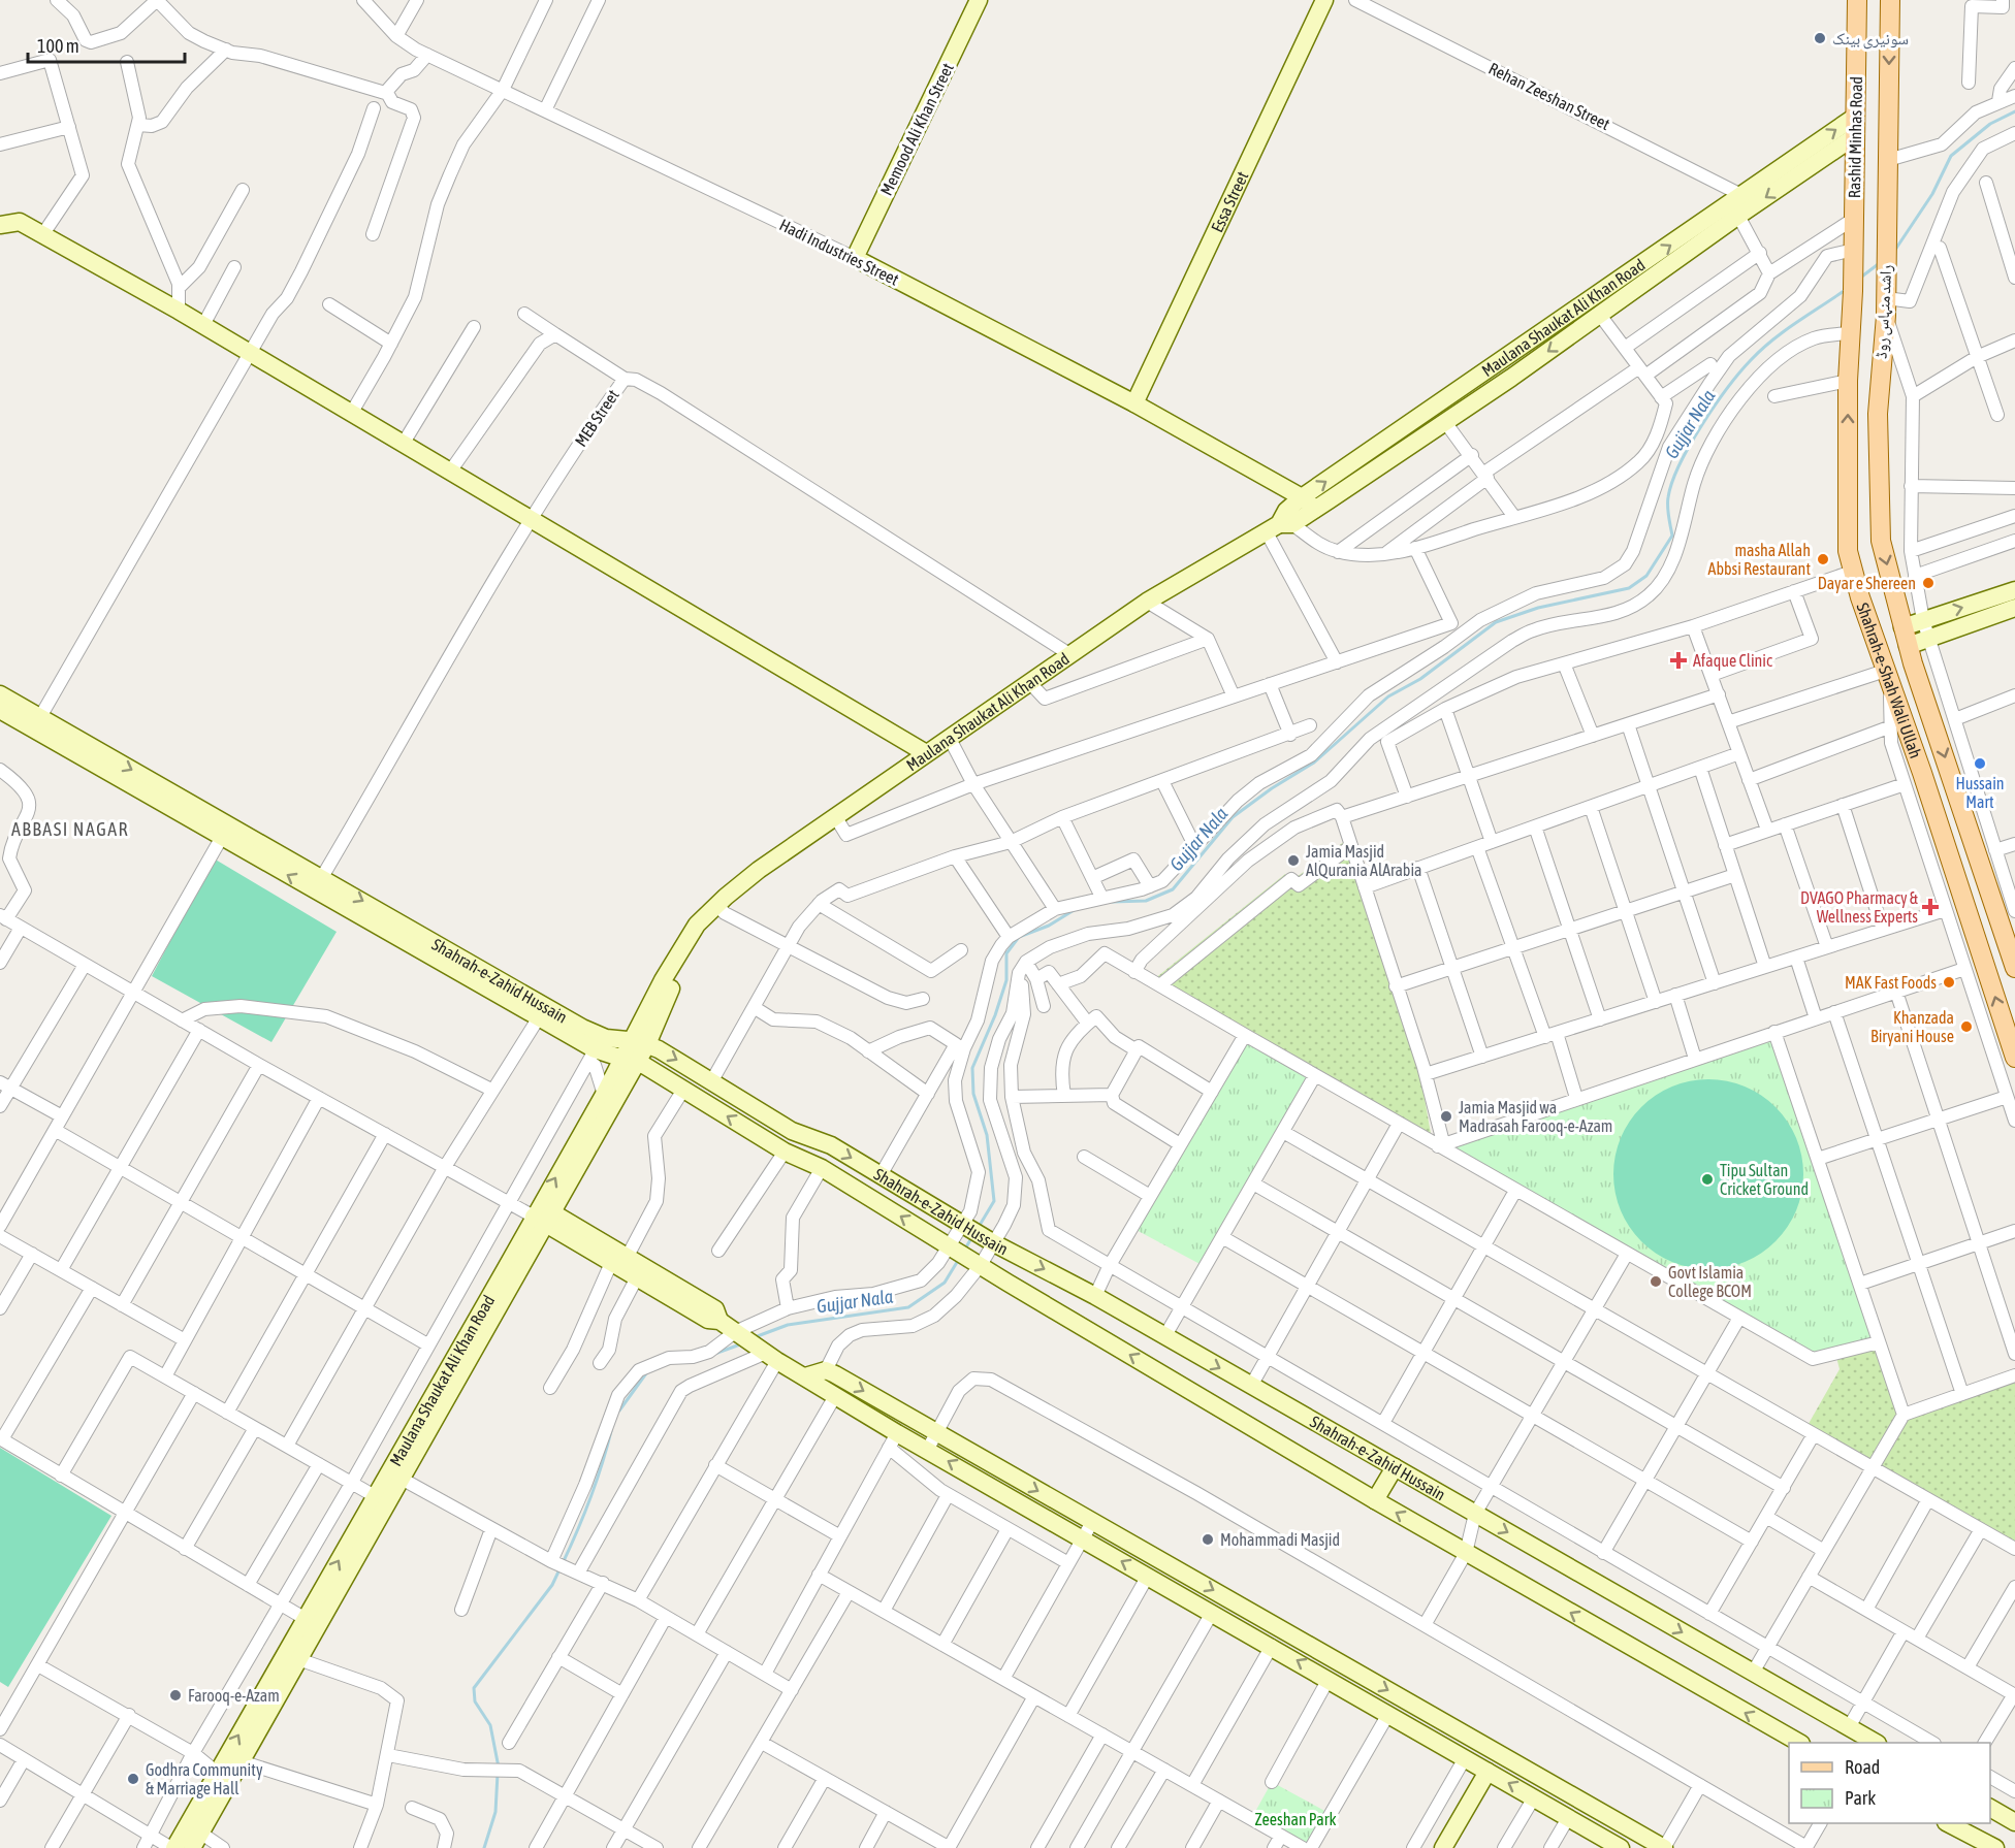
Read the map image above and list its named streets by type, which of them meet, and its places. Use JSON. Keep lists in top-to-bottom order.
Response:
{
  "streets": {
    "main road": [
      "Memood Ali Khan Street",
      "Rashid Minhas Road",
      "Essa Street",
      "Hadi Industries Street",
      "راشد منہاس روڈ",
      "Maulana Shaukat Ali Khan Road",
      "Shahrah-e-Shah Wali Ullah",
      "Shahrah-e-Zahid Hussain"
    ],
    "street": ["Rehan Zeeshan Street", "MEB Street"]
  },
  "crossings": [
    ["Rehan Zeeshan Street", "Maulana Shaukat Ali Khan Road"],
    ["Memood Ali Khan Street", "Hadi Industries Street"],
    ["Rashid Minhas Road", "راشد منہاس روڈ"],
    ["Rashid Minhas Road", "Maulana Shaukat Ali Khan Road"],
    ["Rashid Minhas Road", "Shahrah-e-Shah Wali Ullah"],
    ["Essa Street", "Hadi Industries Street"],
    ["Hadi Industries Street", "Maulana Shaukat Ali Khan Road"],
    ["راشد منہاس روڈ", "Shahrah-e-Shah Wali Ullah"],
    ["Maulana Shaukat Ali Khan Road", "MEB Street"],
    ["Maulana Shaukat Ali Khan Road", "Shahrah-e-Zahid Hussain"],
    ["MEB Street", "Shahrah-e-Zahid Hussain"]
  ],
  "districts": ["ABBASI NAGAR"],
  "water": ["Gujjar Nala"],
  "parks": ["Zeeshan Park"],
  "places": {
    "other": [
      "سونیری بینک",
      "masha Allah Abbsi Restaurant",
      "Dayar e Shereen",
      "Hussain Mart",
      "Jamia Masjid AlQurania AlArabia",
      "MAK Fast Foods",
      "Khanzada Biryani House",
      "Jamia Masjid wa Madrasah Farooq-e-Azam",
      "Tipu Sultan Cricket Ground",
      "Govt Islamia College BCOM",
      "Mohammadi Masjid",
      "Farooq-e-Azam",
      "Godhra Community & Marriage Hall"
    ],
    "health": ["Afaque Clinic", "DVAGO Pharmacy & Wellness Experts"]
  },
  "legend": ["Road", "Park"],
  "scale_bar": "100 m"
}
